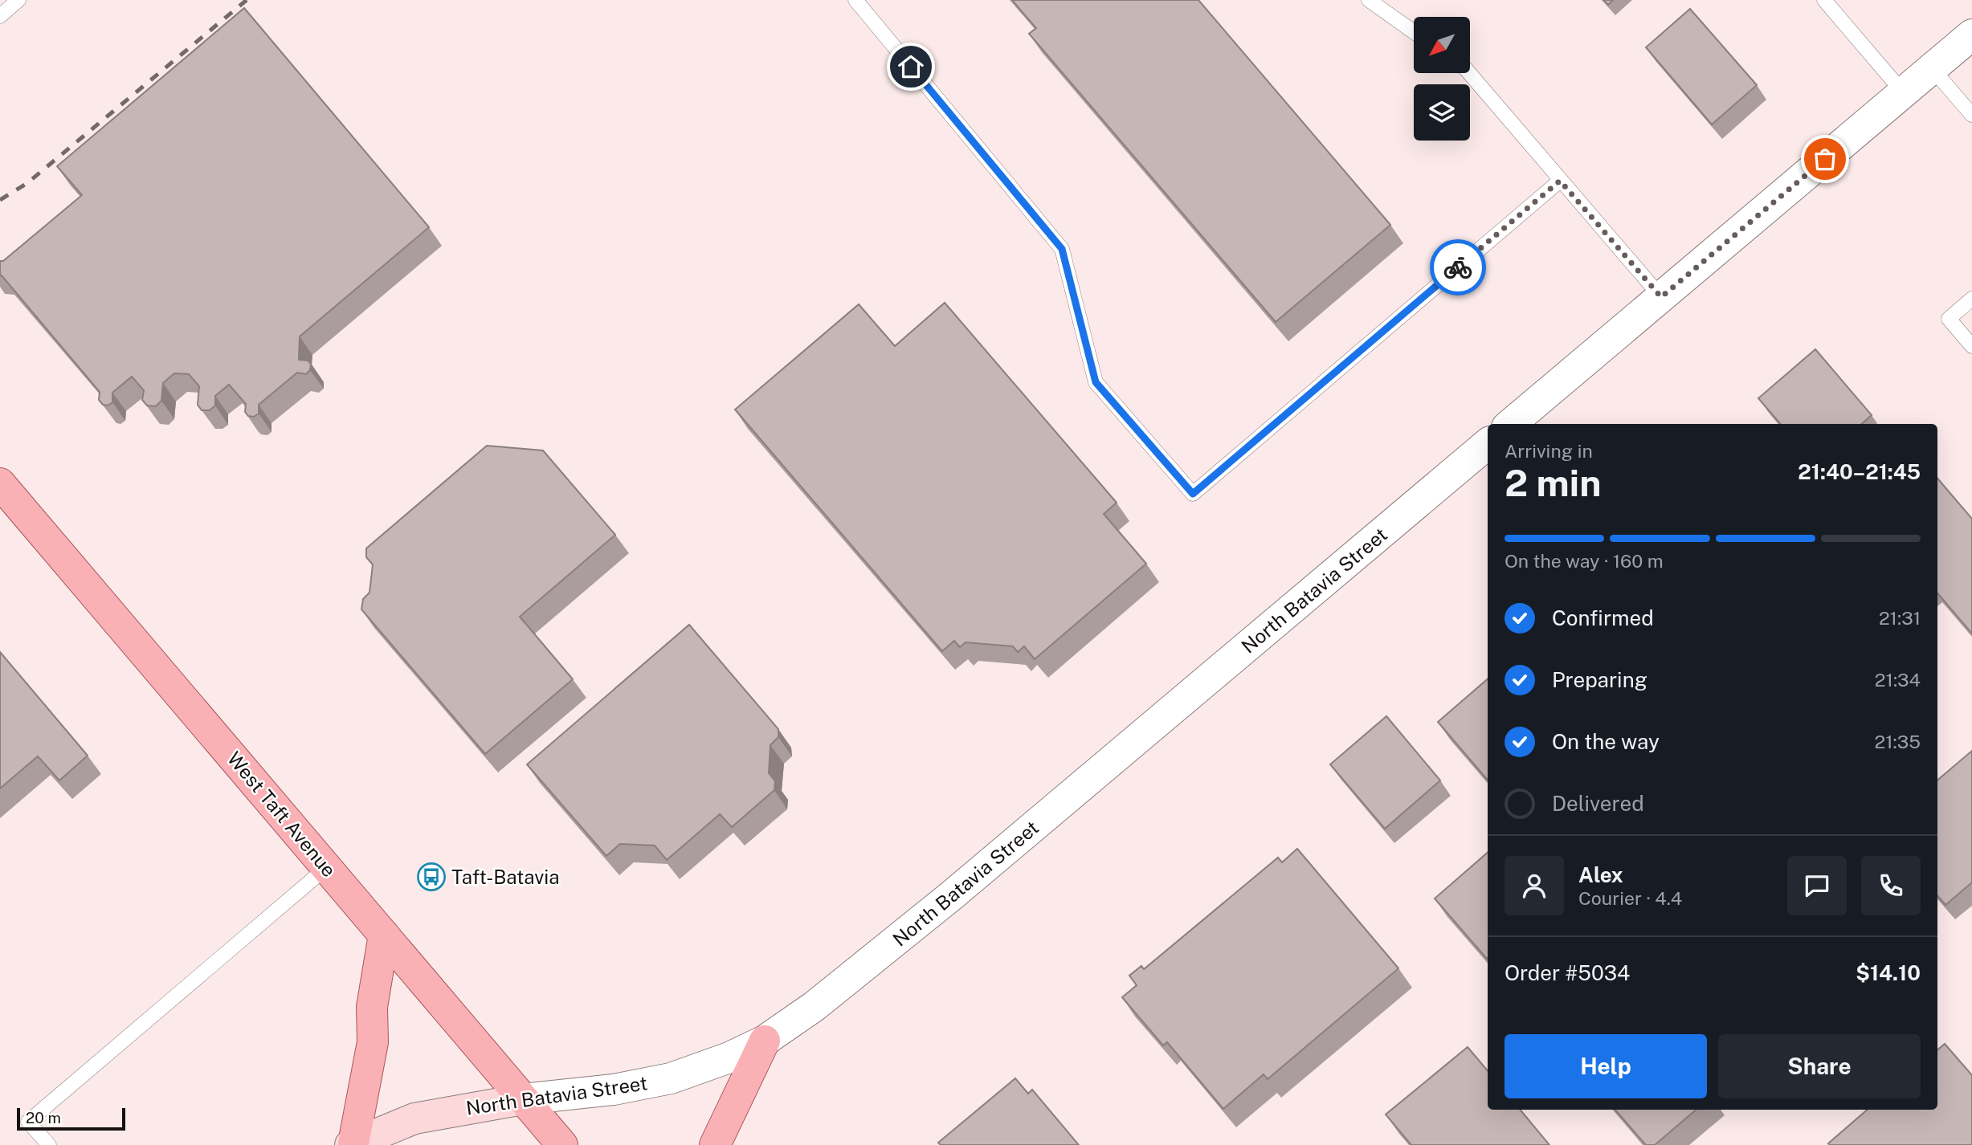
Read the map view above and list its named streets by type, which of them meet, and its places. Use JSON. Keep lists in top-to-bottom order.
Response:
{
  "streets": {
    "main road": ["North Batavia Street", "West Taft Avenue"]
  },
  "crossings": [
    ["North Batavia Street", "West Taft Avenue"]
  ],
  "places": {
    "bus stop": ["Taft-Batavia"]
  },
  "scale_bar": "20 m",
  "north": "bottom left",
  "page": {
    "heading": ["2 min", "Arriving in", "21:40–21:45"],
    "panel": [
      "Alex",
      "Courier · 4.4",
      "Order #5034",
      "$14.10"
    ],
    "bar": "On the way · 160 m",
    "list": [
      ["Confirmed", "21:31"],
      ["Preparing", "21:34"],
      ["On the way", "21:35"],
      "Delivered"
    ],
    "buttons": ["Help", "Share"],
    "scale": "20 m"
  }
}
